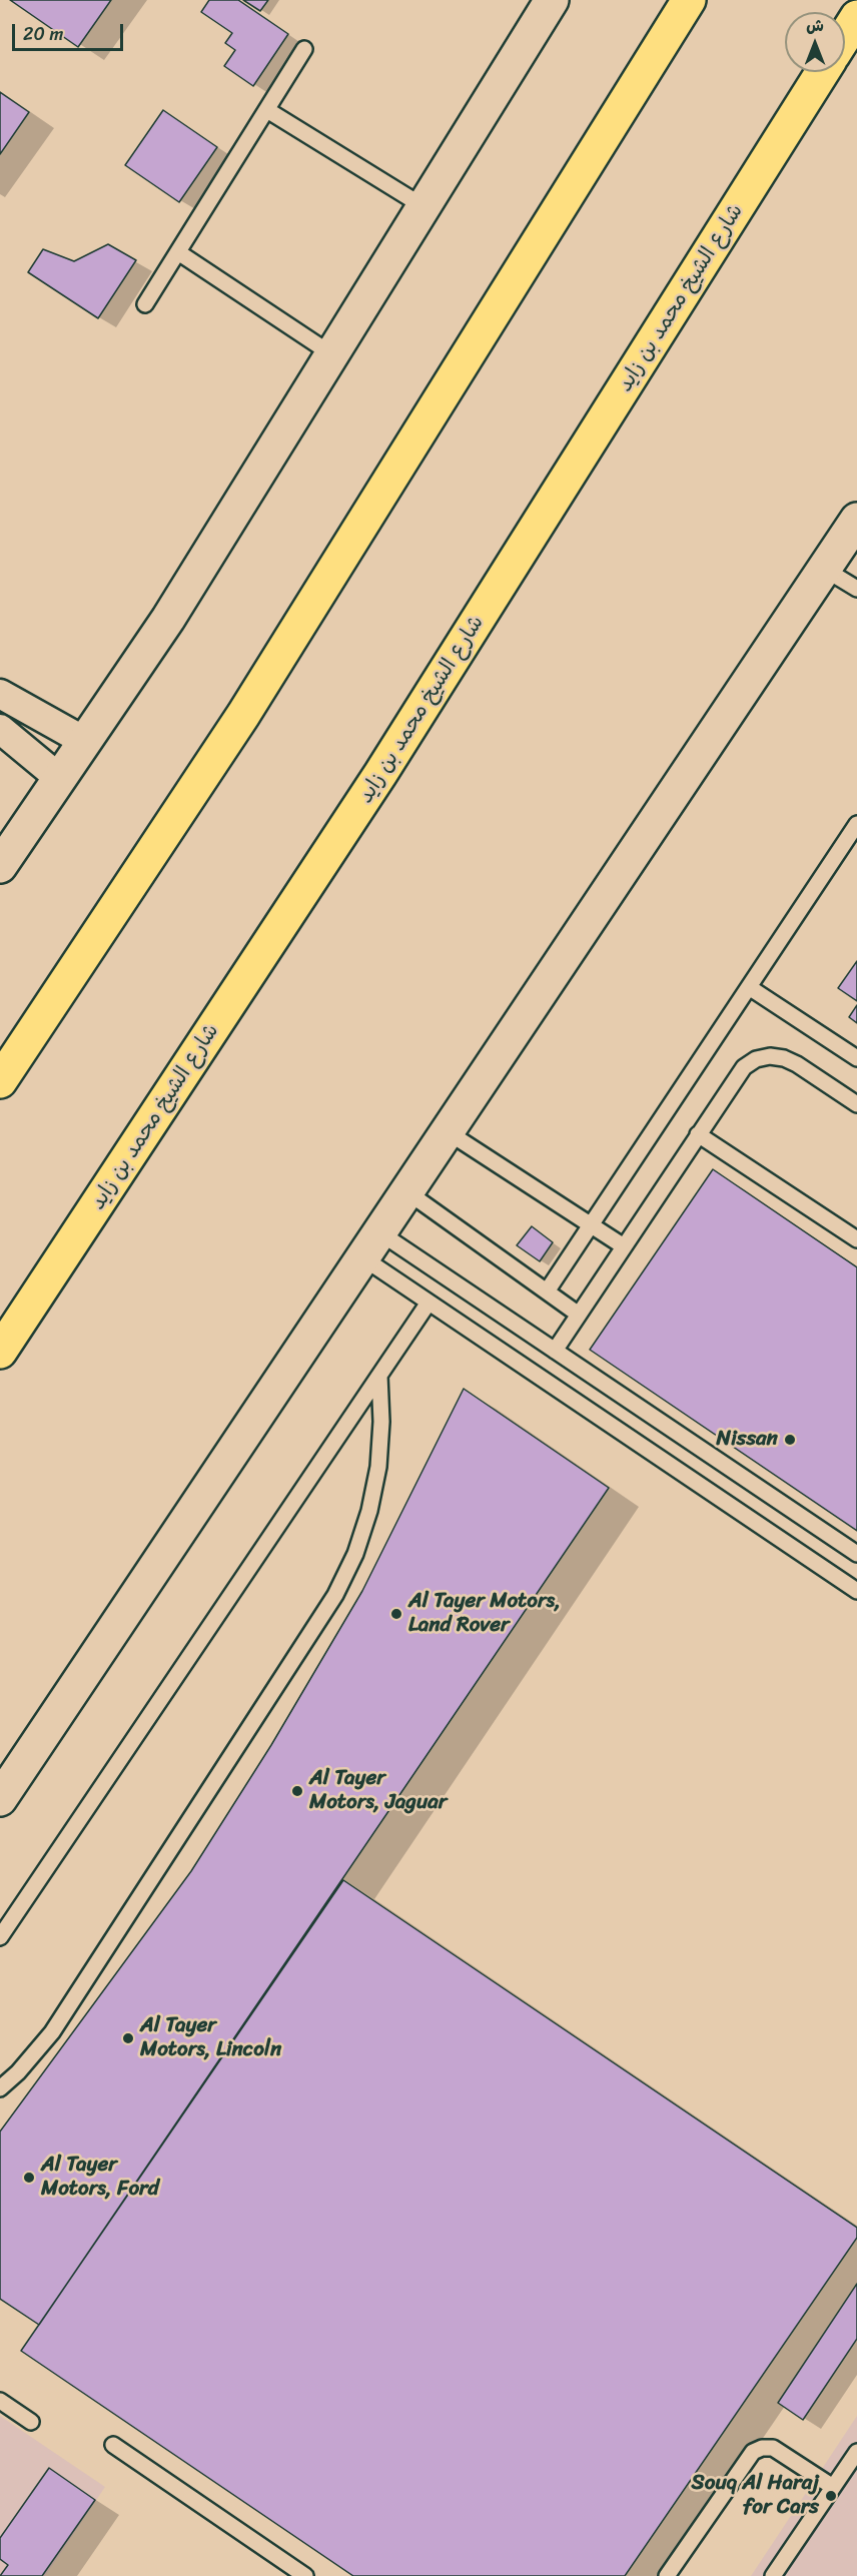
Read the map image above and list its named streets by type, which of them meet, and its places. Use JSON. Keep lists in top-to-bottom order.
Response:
{
  "streets": {
    "highway": ["شارع الشيخ محمد بن زايد"]
  },
  "places": [
    "Nissan",
    "Al Tayer Motors, Land Rover",
    "Al Tayer Motors, Jaguar",
    "Al Tayer Motors, Lincoln",
    "Al Tayer Motors, Ford",
    "Souq Al Haraj for Cars"
  ],
  "scale_bar": "20 m",
  "north": "top"
}
